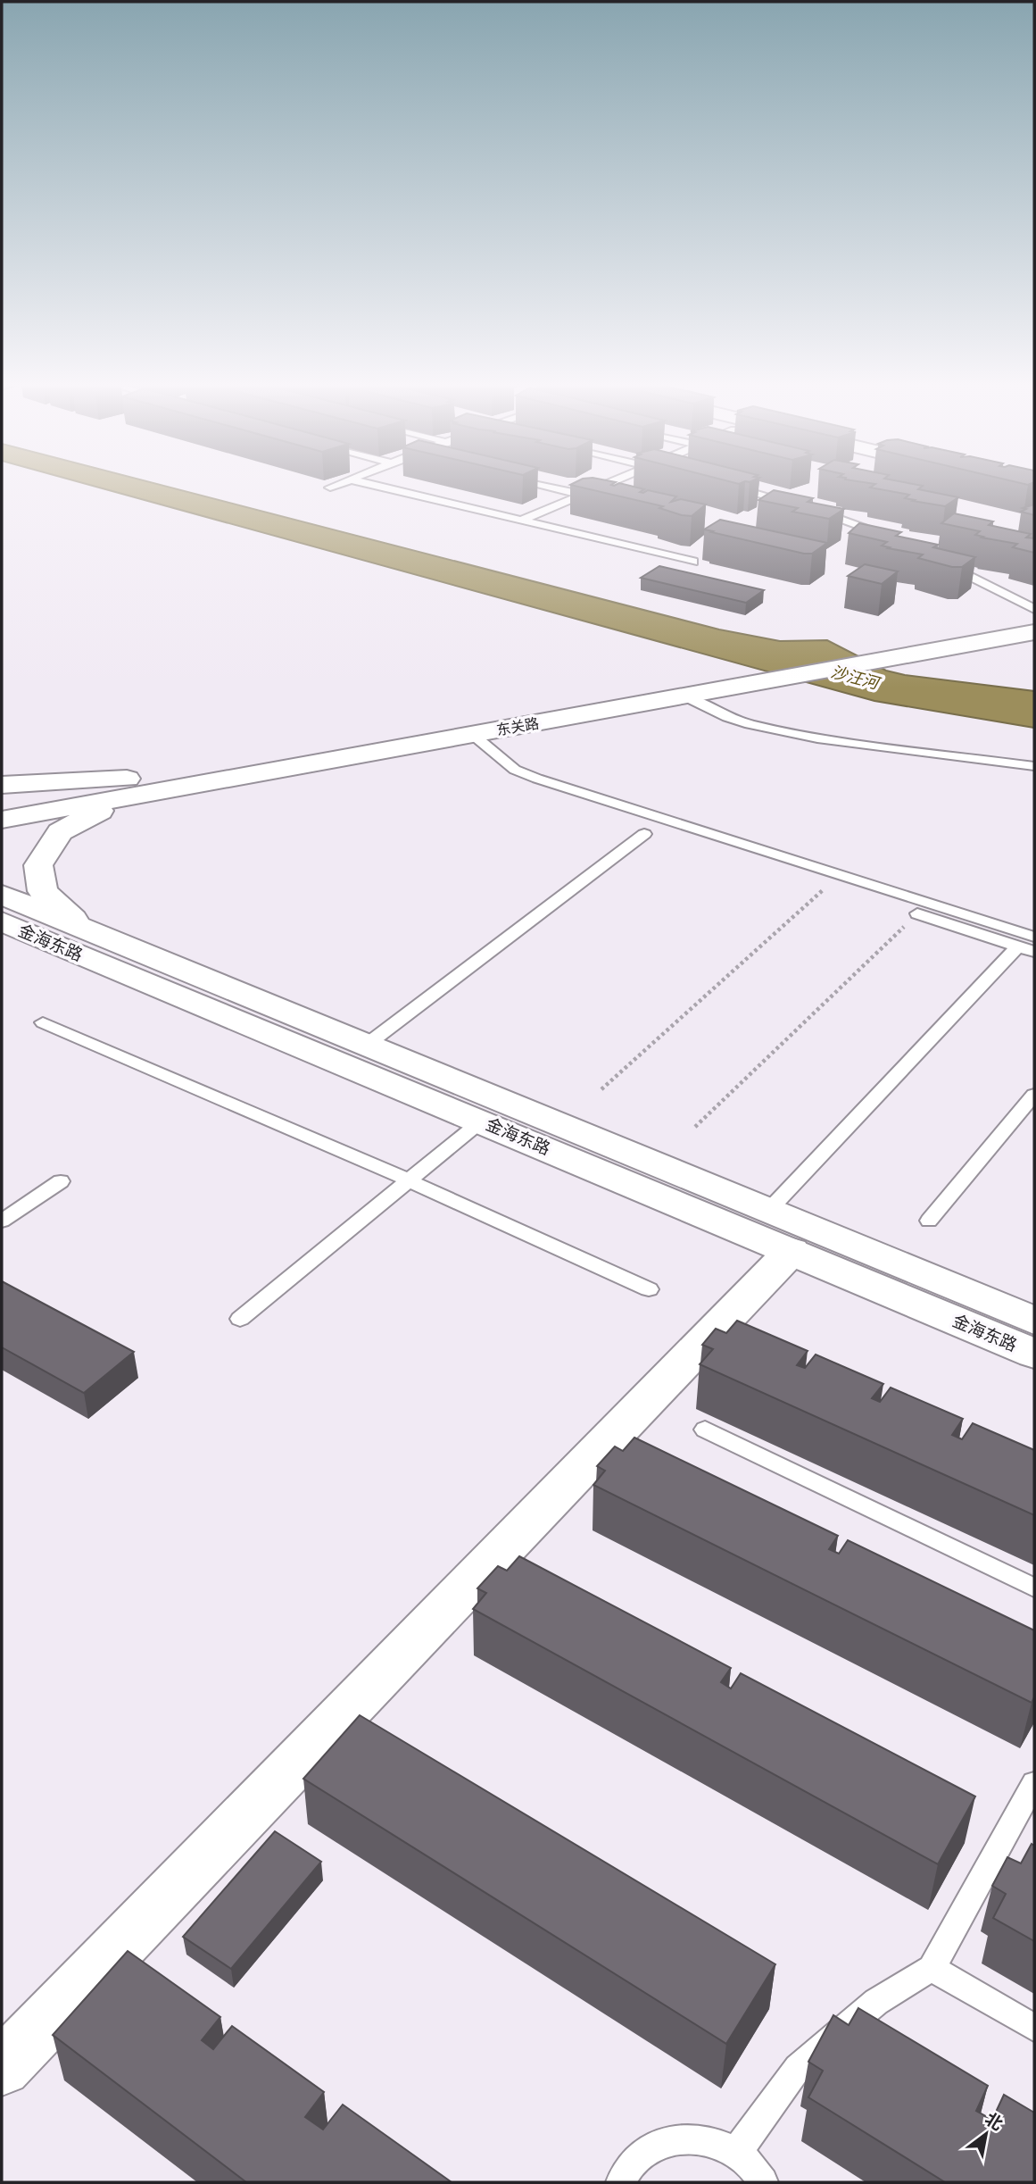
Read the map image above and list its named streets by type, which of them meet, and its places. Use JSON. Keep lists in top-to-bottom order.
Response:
{
  "streets": {
    "main road": ["东关路", "金海东路"]
  },
  "water": ["沙汪河"],
  "north": "top right"
}
